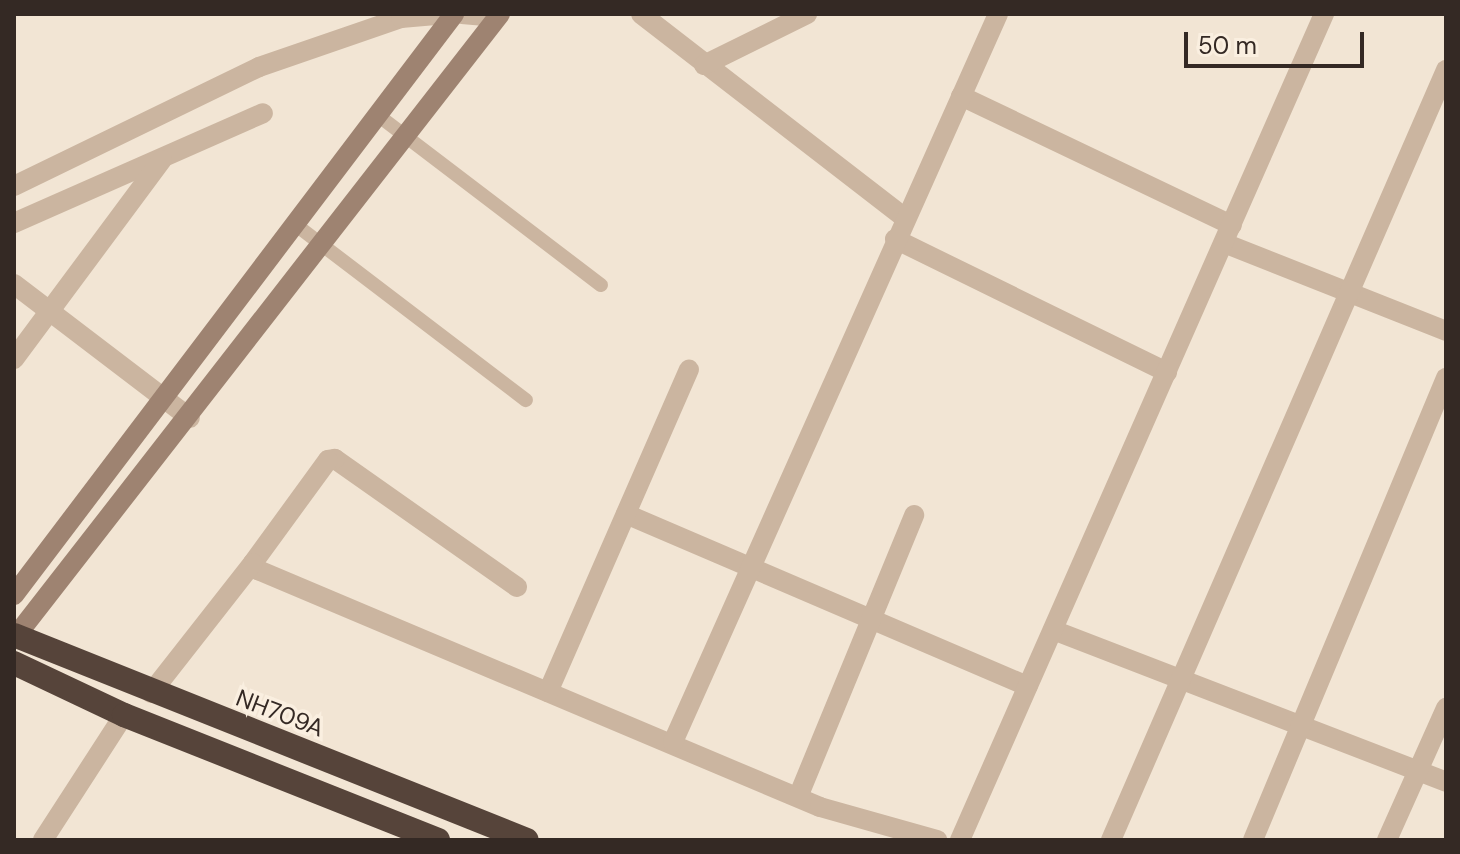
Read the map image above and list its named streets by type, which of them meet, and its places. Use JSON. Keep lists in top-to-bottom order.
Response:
{
  "streets": {
    "highway": ["NH709A"]
  },
  "scale_bar": "50 m"
}
